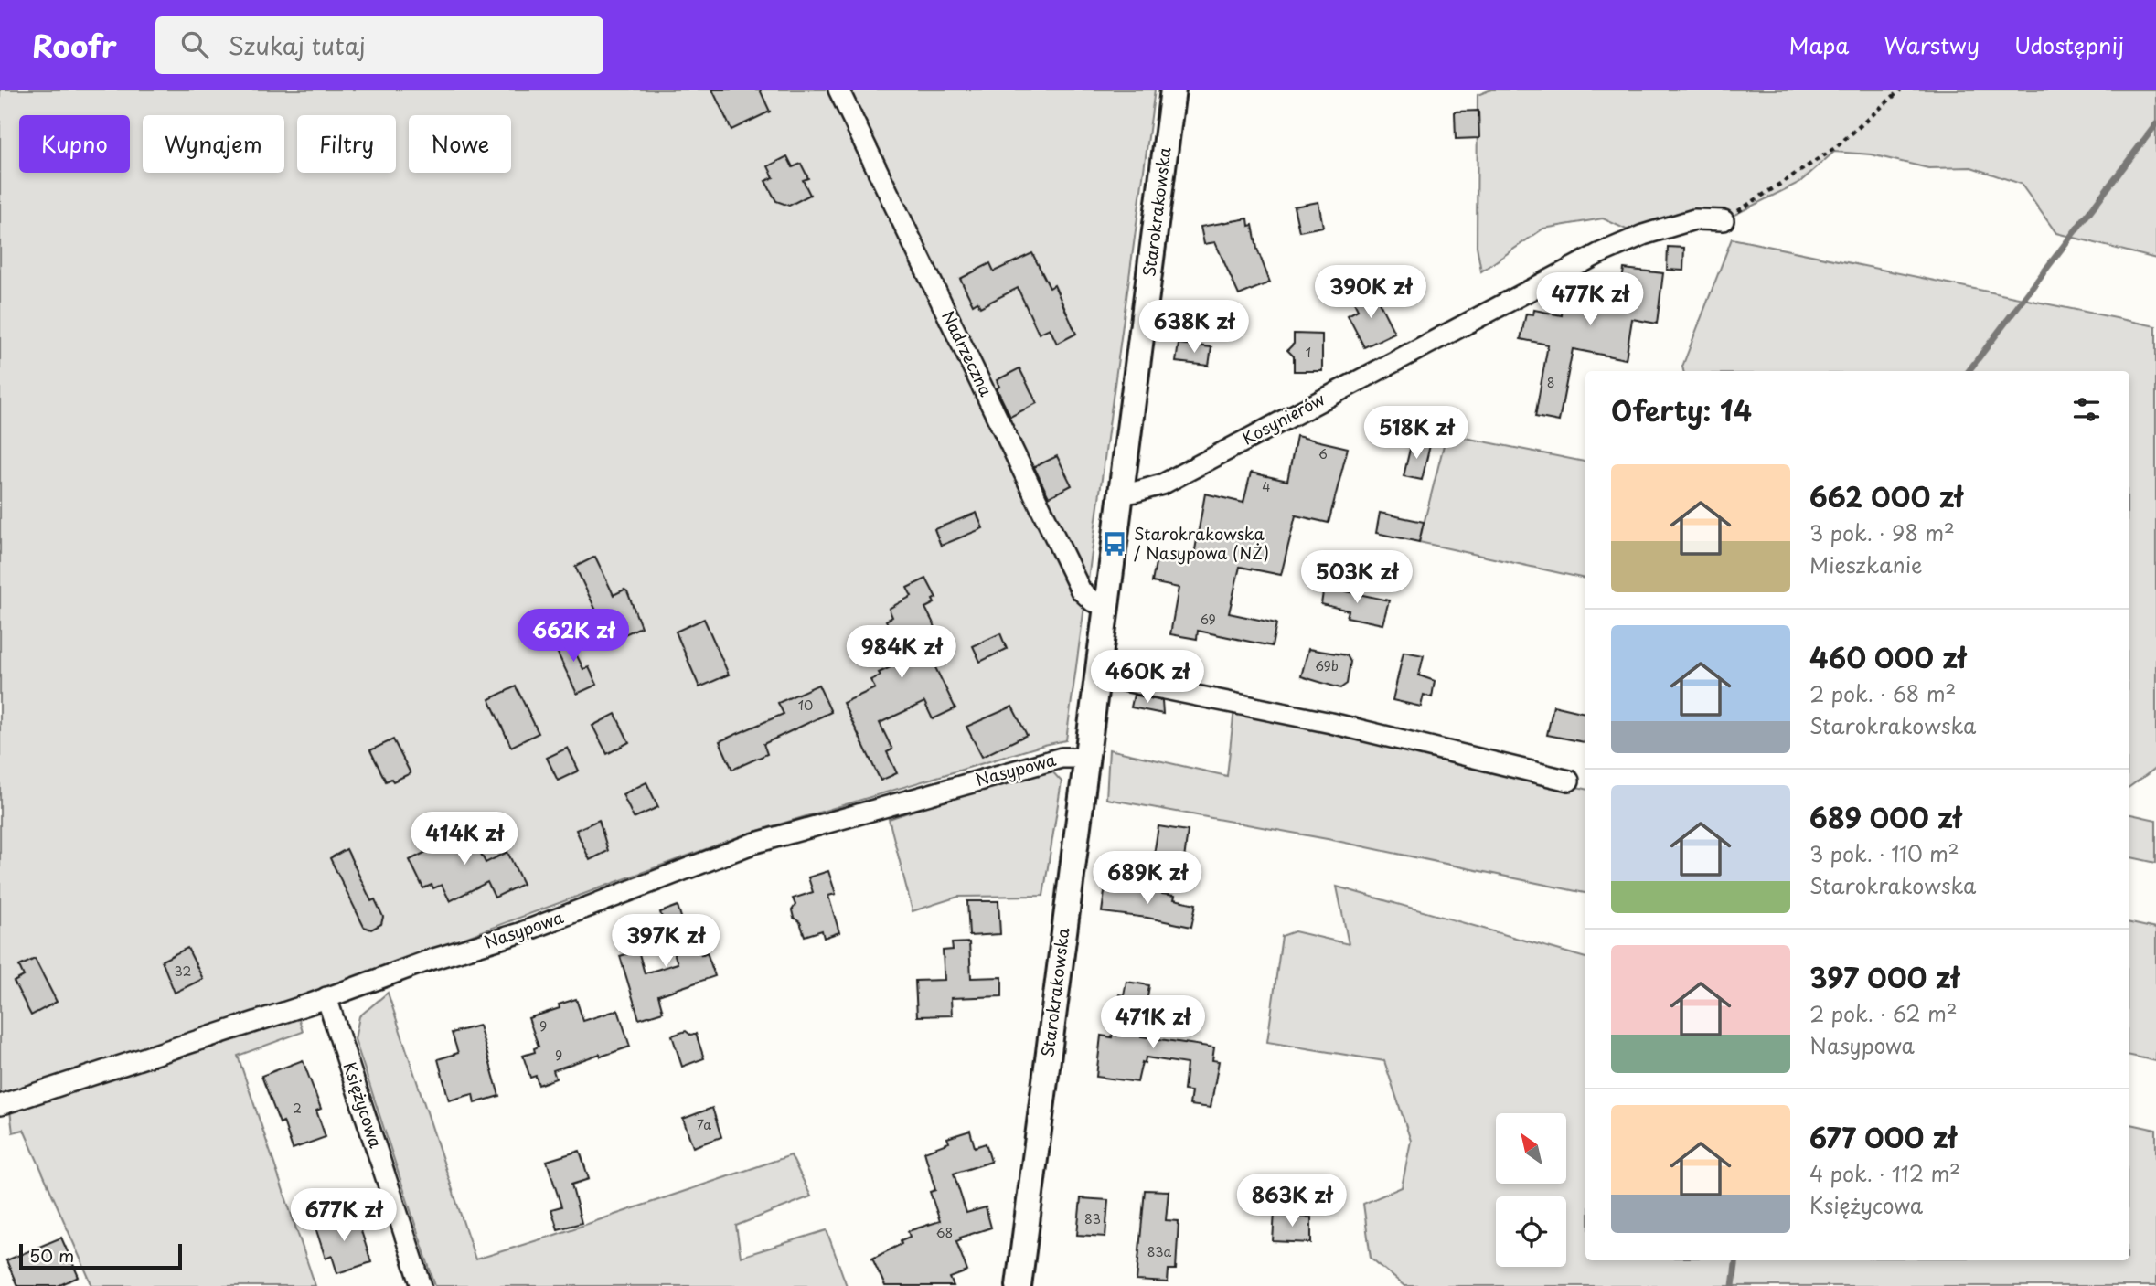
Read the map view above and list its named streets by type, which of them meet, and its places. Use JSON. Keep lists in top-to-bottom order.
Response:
{
  "streets": {
    "street": [
      "Starokrakowska",
      "Nadrzeczna",
      "Kosynierów",
      "Nasypowa",
      "Księżycowa"
    ]
  },
  "crossings": [
    ["Starokrakowska", "Nadrzeczna"],
    ["Starokrakowska", "Kosynierów"],
    ["Starokrakowska", "Nasypowa"],
    ["Nasypowa", "Księżycowa"]
  ],
  "places": {
    "bus stop": ["Starokrakowska / Nasypowa (NŻ)"]
  },
  "house_numbers": [
    "1",
    "8",
    "6",
    "4",
    "69",
    "69b",
    "10",
    "32",
    "9",
    "9",
    "2",
    "7a",
    "83",
    "68",
    "83a"
  ],
  "scale_bar": "50 m",
  "north": "top left",
  "page": {
    "header": "Roofr",
    "search": "Szukaj tutaj",
    "nav": ["Mapa", "Warstwy", "Udostępnij"],
    "chip": [
      "Kupno",
      "Wynajem",
      "Filtry",
      "Nowe"
    ],
    "price": [
      "390K zł",
      "477K zł",
      "638K zł",
      "518K zł",
      "503K zł",
      "662K zł",
      "984K zł",
      "460K zł",
      "414K zł",
      "689K zł",
      "397K zł",
      "471K zł",
      "863K zł",
      "677K zł"
    ],
    "heading": "Oferty: 14",
    "list": [
      {
        "name": "662 000 zł",
        "note": "3 pok. · 98 m² · Mieszkanie"
      },
      {
        "name": "460 000 zł",
        "note": "2 pok. · 68 m² · Starokrakowska"
      },
      {
        "name": "689 000 zł",
        "note": "3 pok. · 110 m² · Starokrakowska"
      },
      {
        "name": "397 000 zł",
        "note": "2 pok. · 62 m² · Nasypowa"
      },
      {
        "name": "677 000 zł",
        "note": "4 pok. · 112 m² · Księżycowa"
      }
    ],
    "scale": "50 m"
  }
}
